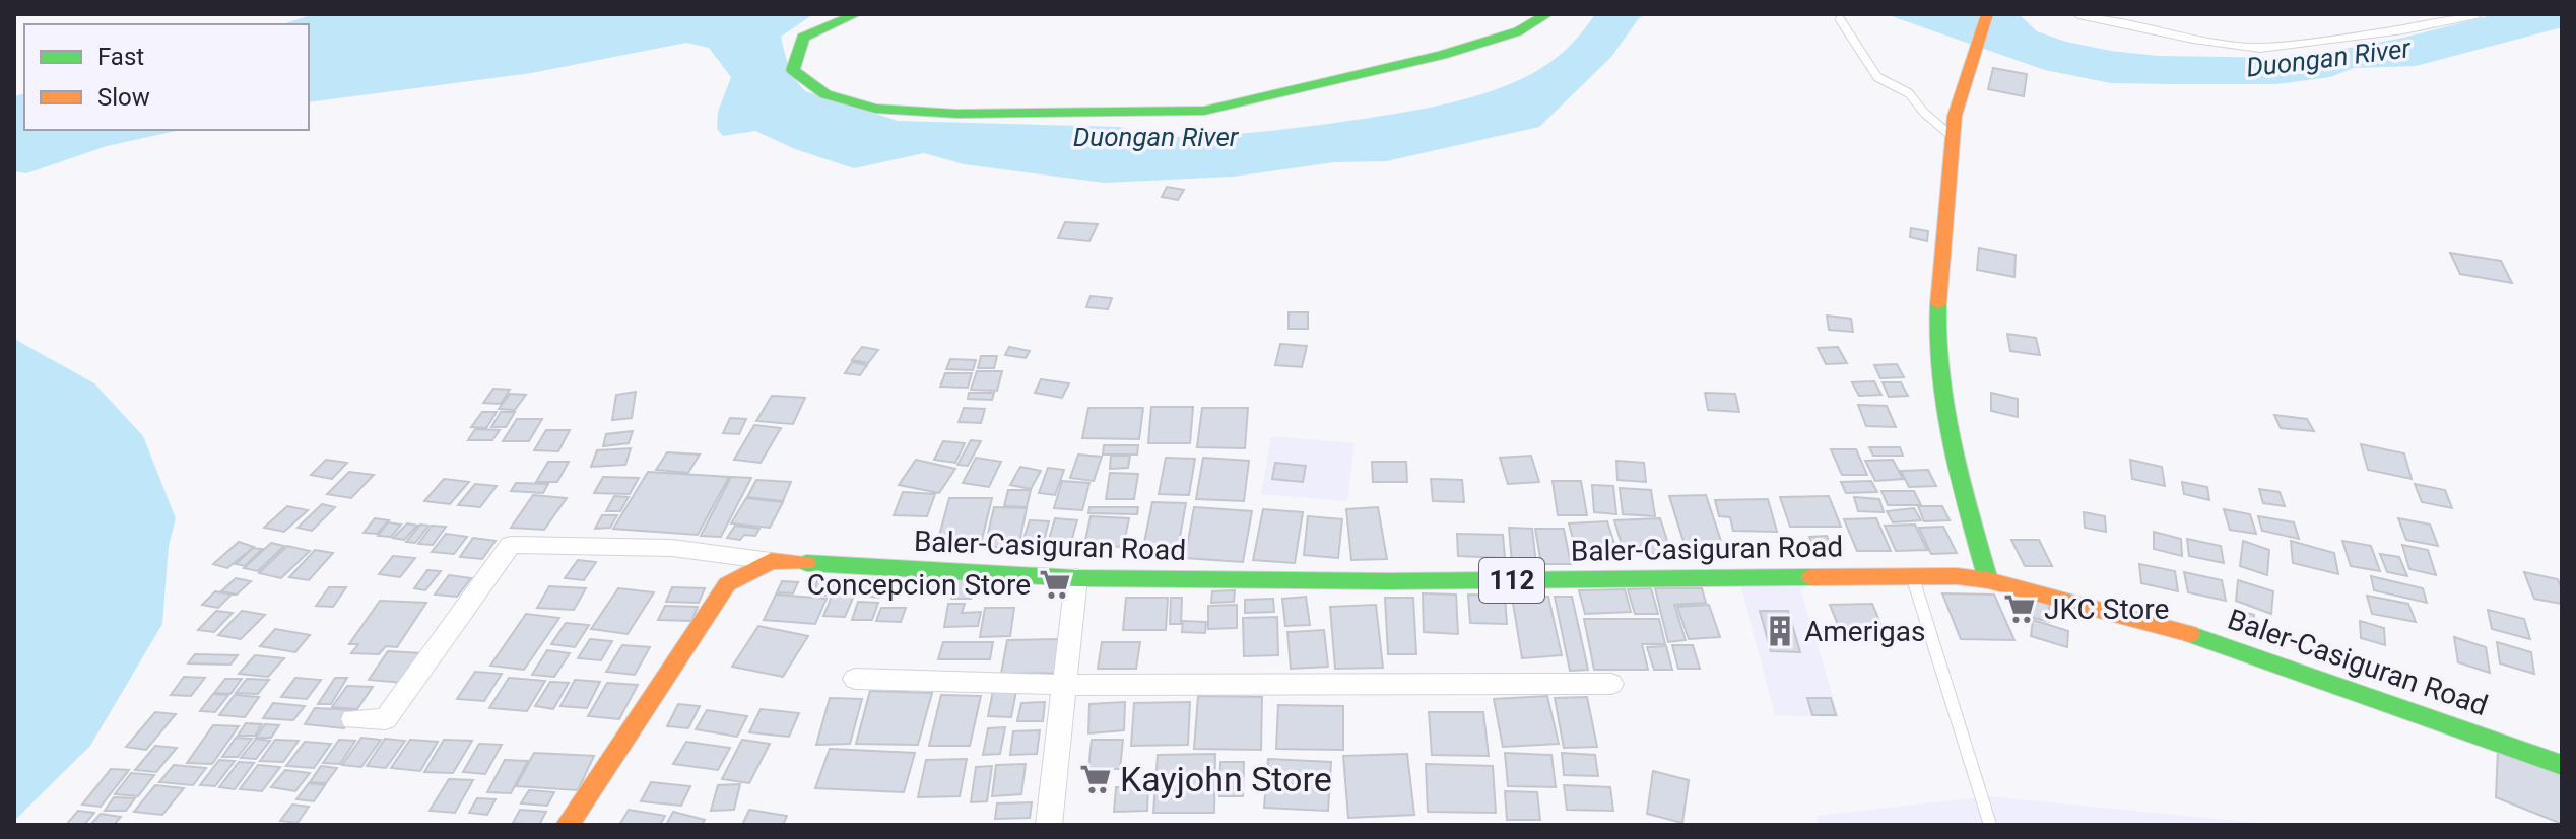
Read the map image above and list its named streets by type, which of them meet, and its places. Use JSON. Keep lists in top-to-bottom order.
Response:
{
  "streets": {
    "street": ["Baler-Casiguran Road", "112"]
  },
  "water": ["Duongan River"],
  "places": {
    "supermarket": ["Concepcion Store", "JKC Store", "Kayjohn Store"],
    "building": ["Amerigas"]
  },
  "legend": ["Fast", "Slow"]
}
